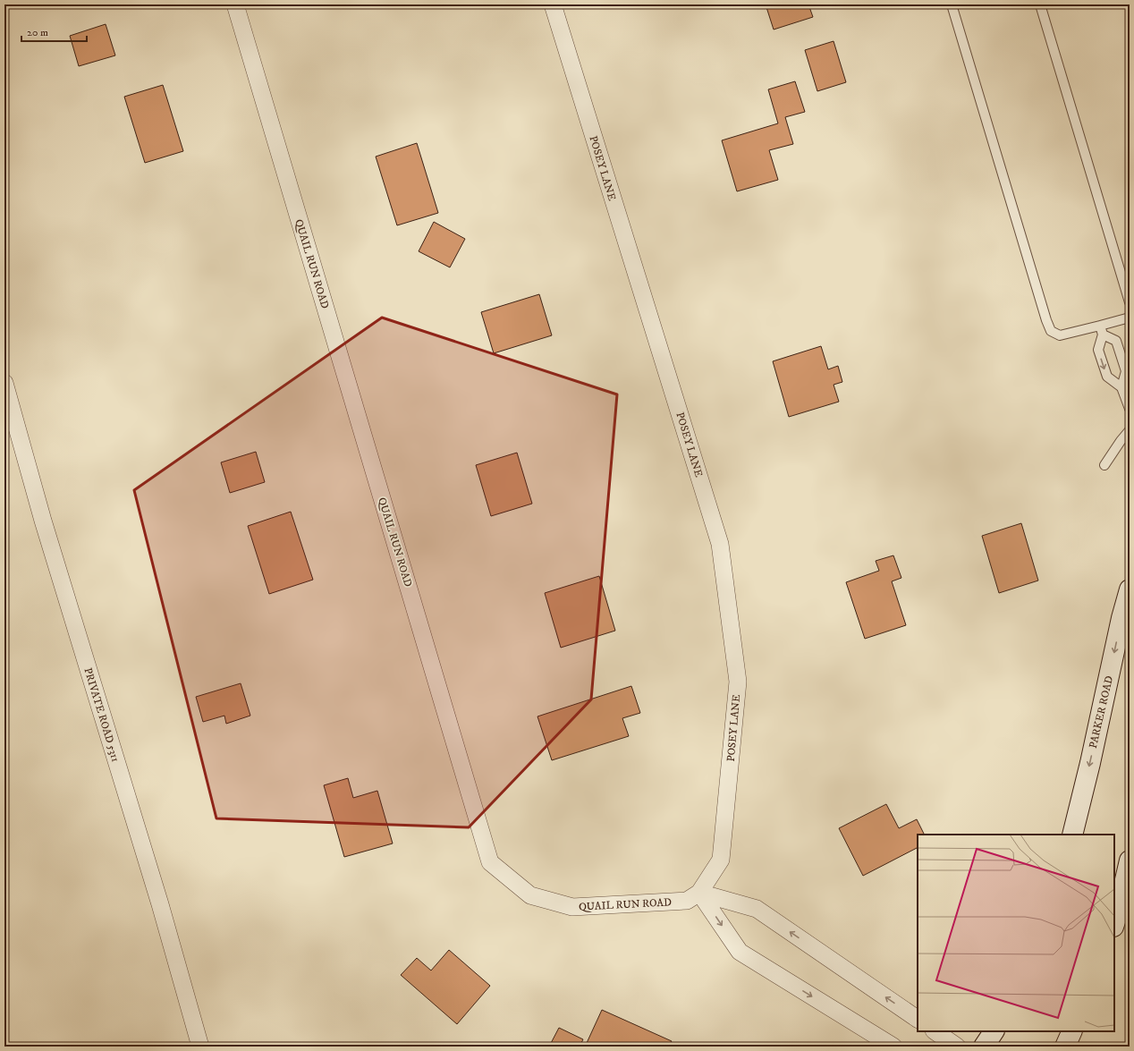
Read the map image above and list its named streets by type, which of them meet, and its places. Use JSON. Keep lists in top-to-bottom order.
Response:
{
  "streets": {
    "main road": ["PARKER ROAD"],
    "street": ["POSEY LANE", "QUAIL RUN ROAD", "PRIVATE ROAD 5311"]
  },
  "crossings": [
    ["POSEY LANE", "QUAIL RUN ROAD"]
  ],
  "one_way": ["PARKER ROAD"],
  "scale_bar": "20 m"
}
